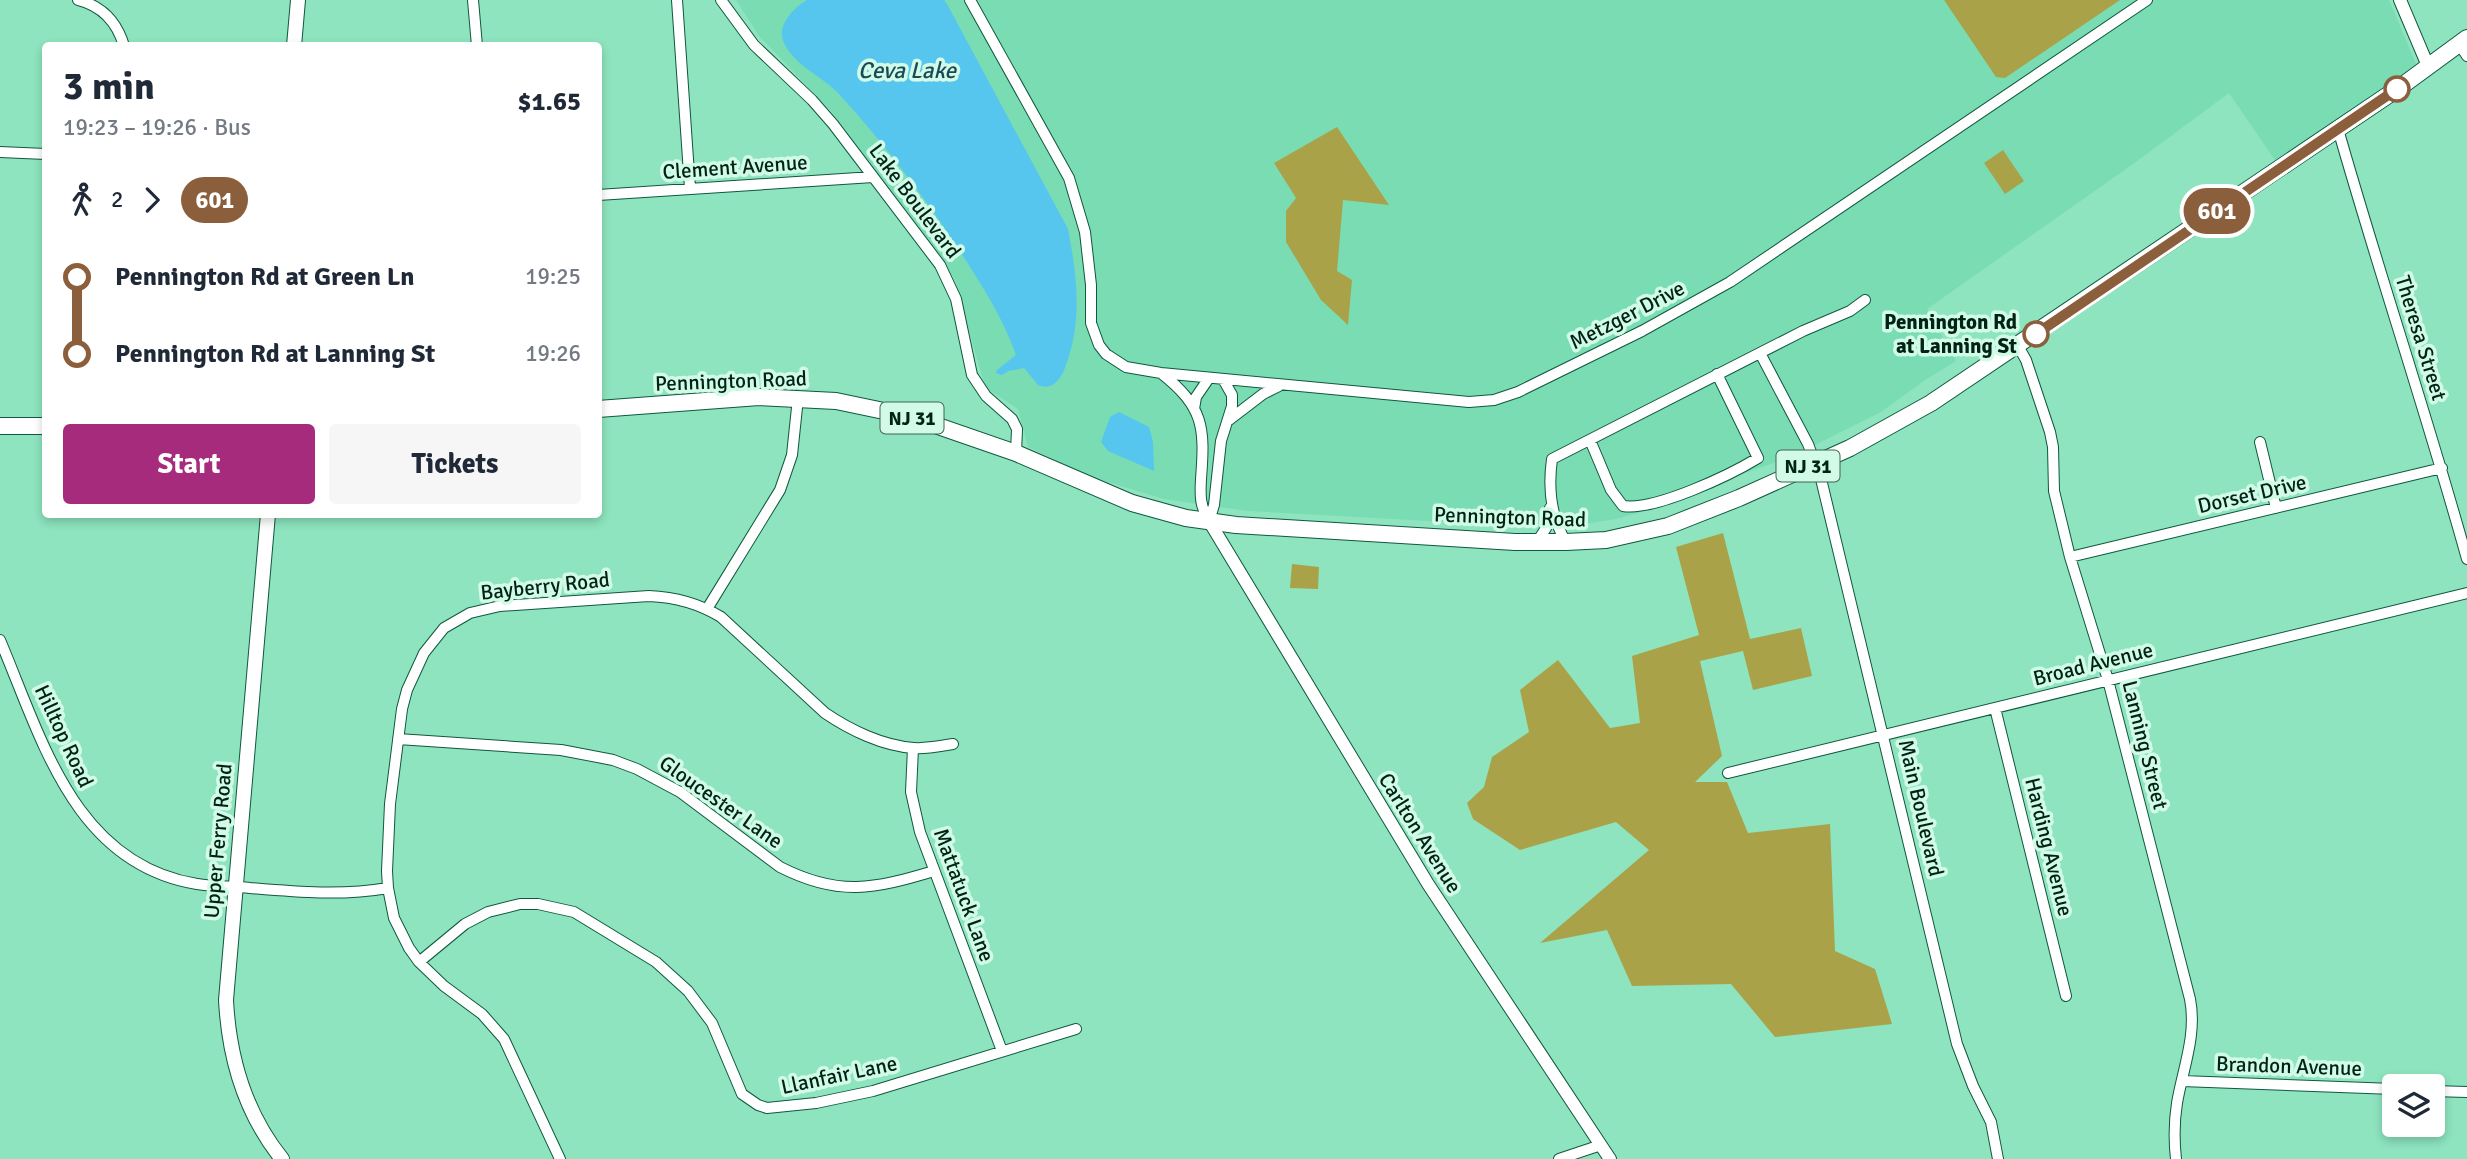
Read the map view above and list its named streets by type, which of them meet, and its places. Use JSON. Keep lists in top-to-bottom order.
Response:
{
  "streets": {
    "main road": ["Pennington Road", "NJ 31", "Upper Ferry Road"],
    "street": [
      "Clement Avenue",
      "Lake Boulevard",
      "Metzger Drive",
      "Theresa Street",
      "Dorset Drive",
      "Bayberry Road",
      "Broad Avenue",
      "Hilltop Road",
      "Lanning Street",
      "Gloucester Lane",
      "Main Boulevard",
      "Carlton Avenue",
      "Harding Avenue",
      "Mattatuck Lane",
      "Brandon Avenue",
      "Llanfair Lane"
    ]
  },
  "crossings": [
    ["Clement Avenue", "Lake Boulevard"],
    ["Lake Boulevard", "Pennington Road"],
    ["Theresa Street", "Pennington Road"],
    ["Theresa Street", "Dorset Drive"],
    ["Pennington Road", "Lanning Street"],
    ["Pennington Road", "Main Boulevard"],
    ["Pennington Road", "Carlton Avenue"],
    ["Dorset Drive", "Lanning Street"],
    ["Bayberry Road", "Hilltop Road"],
    ["Bayberry Road", "Gloucester Lane"],
    ["Bayberry Road", "Mattatuck Lane"],
    ["Bayberry Road", "Llanfair Lane"],
    ["Broad Avenue", "Lanning Street"],
    ["Broad Avenue", "Main Boulevard"],
    ["Broad Avenue", "Harding Avenue"],
    ["Hilltop Road", "Upper Ferry Road"],
    ["Lanning Street", "Brandon Avenue"],
    ["Gloucester Lane", "Mattatuck Lane"],
    ["Mattatuck Lane", "Llanfair Lane"]
  ],
  "water": ["Ceva Lake"],
  "places": ["Pennington Rd at Lanning St"],
  "lines": ["bus line 601"],
  "page": {
    "on_map": "601",
    "heading": ["3 min", "19:23 – 19:26 · Bus", "$1.65"],
    "legs": ["2", "601"],
    "list": [
      {
        "name": "Pennington Rd at Green Ln",
        "value": "19:25"
      },
      {
        "name": "Pennington Rd at Lanning St",
        "value": "19:26"
      }
    ],
    "buttons": ["Start", "Tickets"]
  }
}
